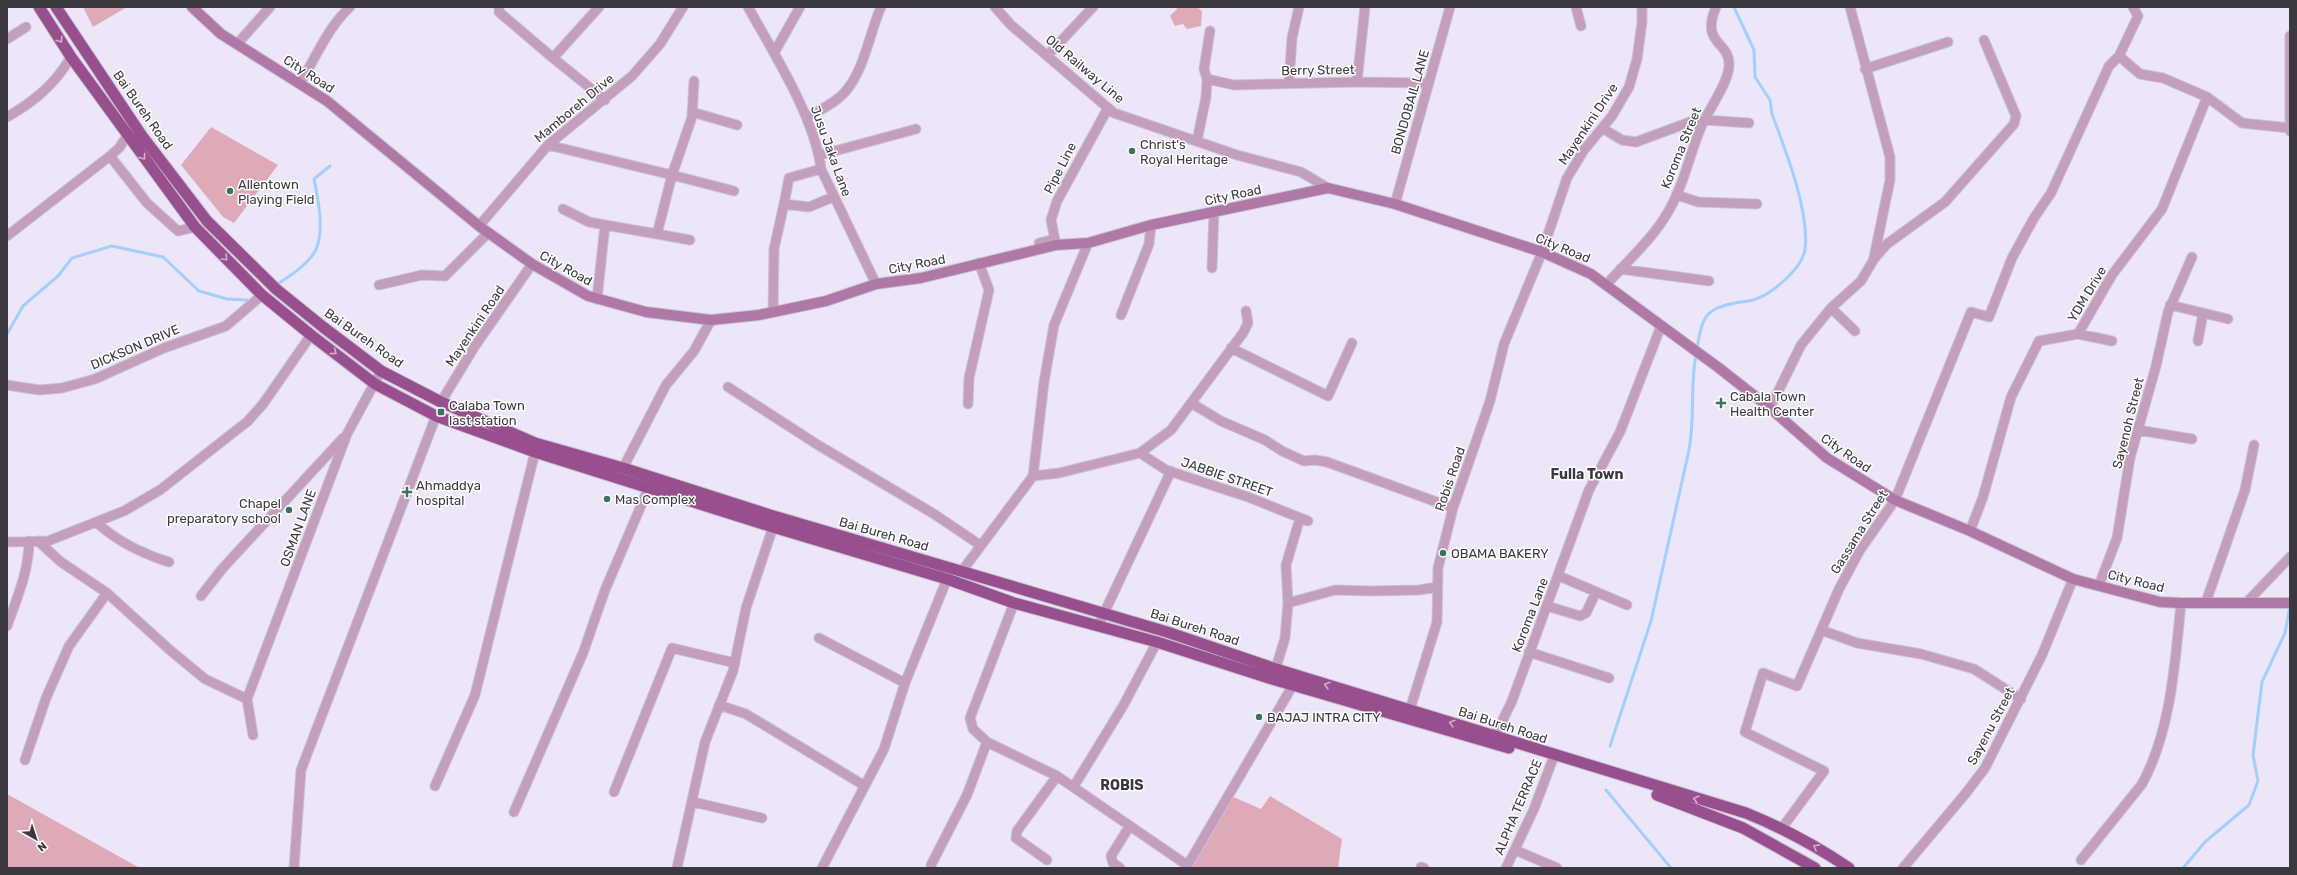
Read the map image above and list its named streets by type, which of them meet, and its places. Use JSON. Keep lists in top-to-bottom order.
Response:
{
  "streets": {
    "highway": ["Bai Bureh Road"],
    "main road": ["City Road"],
    "street": [
      "Old Railway Line",
      "Berry Street",
      "BONDOBAIL LANE",
      "Mamboreh Drive",
      "Mayenkini Drive",
      "Koroma Street",
      "Jusu Jaka Lane",
      "Pipe Line",
      "YDM Drive",
      "Mayenkini Road",
      "DICKSON DRIVE",
      "Sayenoh Street",
      "JABBIE STREET",
      "Robis Road",
      "OSMAN LANE",
      "Gassama Street",
      "Koroma Lane",
      "Sayenu Street",
      "ALPHA TERRACE"
    ]
  },
  "crossings": [
    ["Old Railway Line", "City Road"],
    ["Old Railway Line", "Pipe Line"],
    ["Berry Street", "BONDOBAIL LANE"],
    ["City Road", "BONDOBAIL LANE"],
    ["City Road", "Mamboreh Drive"],
    ["City Road", "Mayenkini Drive"],
    ["City Road", "Koroma Street"],
    ["City Road", "Jusu Jaka Lane"],
    ["City Road", "Pipe Line"],
    ["City Road", "YDM Drive"],
    ["City Road", "Mayenkini Road"],
    ["City Road", "Sayenoh Street"],
    ["City Road", "Robis Road"],
    ["City Road", "Gassama Street"],
    ["City Road", "Koroma Lane"],
    ["City Road", "Sayenu Street"],
    ["Bai Bureh Road", "Mayenkini Road"],
    ["Bai Bureh Road", "DICKSON DRIVE"],
    ["Bai Bureh Road", "Robis Road"],
    ["Bai Bureh Road", "OSMAN LANE"],
    ["Bai Bureh Road", "Gassama Street"],
    ["Bai Bureh Road", "Koroma Lane"],
    ["Bai Bureh Road", "ALPHA TERRACE"],
    ["Mayenkini Drive", "Robis Road"]
  ],
  "districts": ["Fulla Town", "ROBIS"],
  "places": {
    "other": [
      "Christ's Royal Heritage",
      "Allentown Playing Field",
      "Mas Complex",
      "Chapel preparatory school",
      "OBAMA BAKERY",
      "BAJAJ INTRA CITY"
    ],
    "health": ["Cabala Town Health Center", "Ahmaddya hospital"],
    "transit": ["Calaba Town last station"]
  },
  "north": "bottom right"
}
